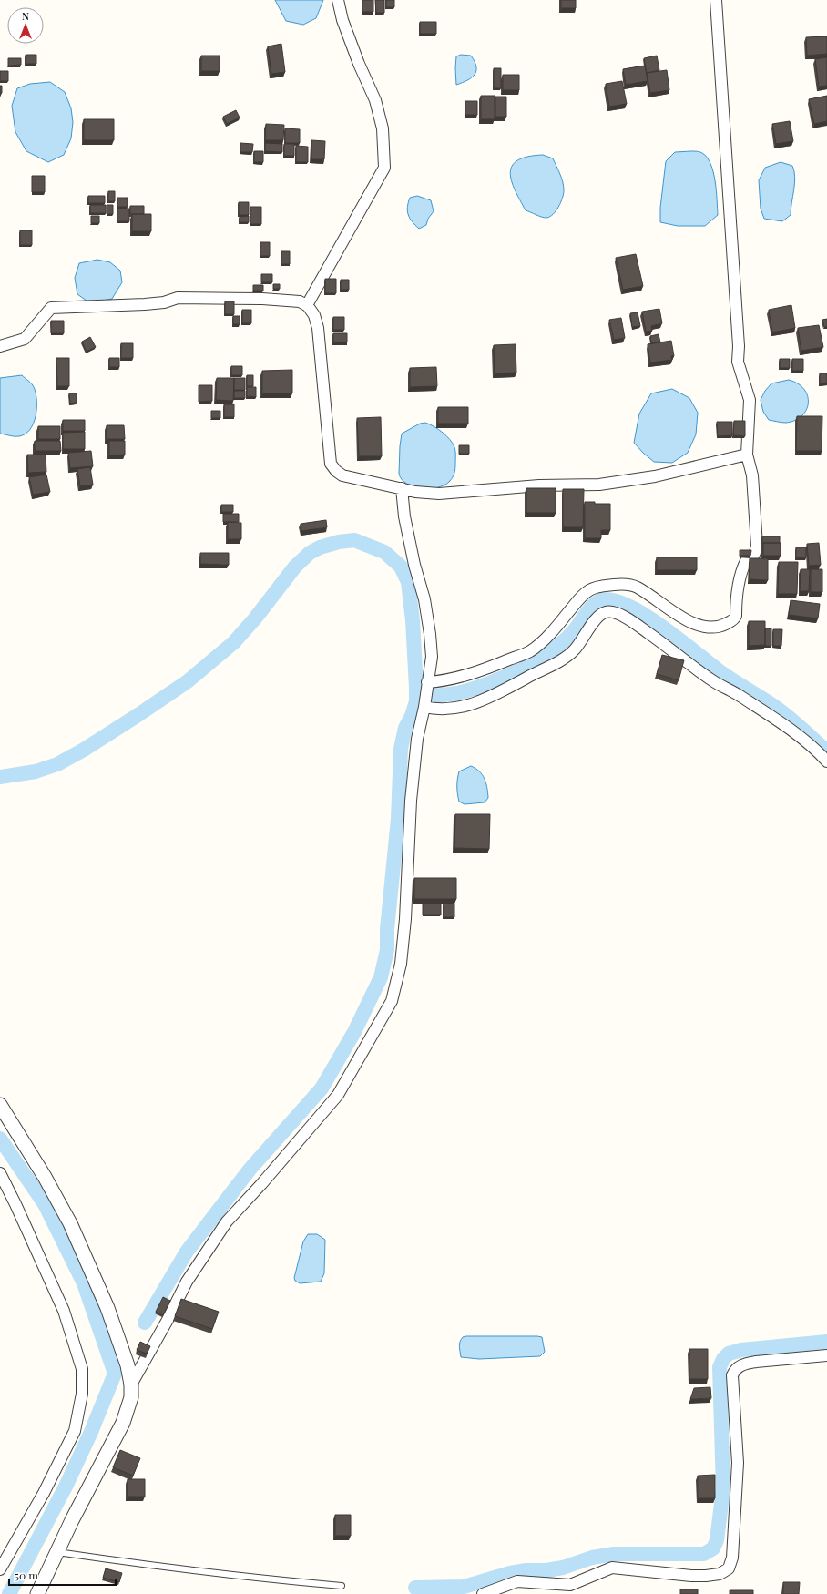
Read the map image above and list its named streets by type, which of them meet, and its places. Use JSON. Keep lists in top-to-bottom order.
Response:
{
  "scale_bar": "50 m",
  "north": "top"
}
